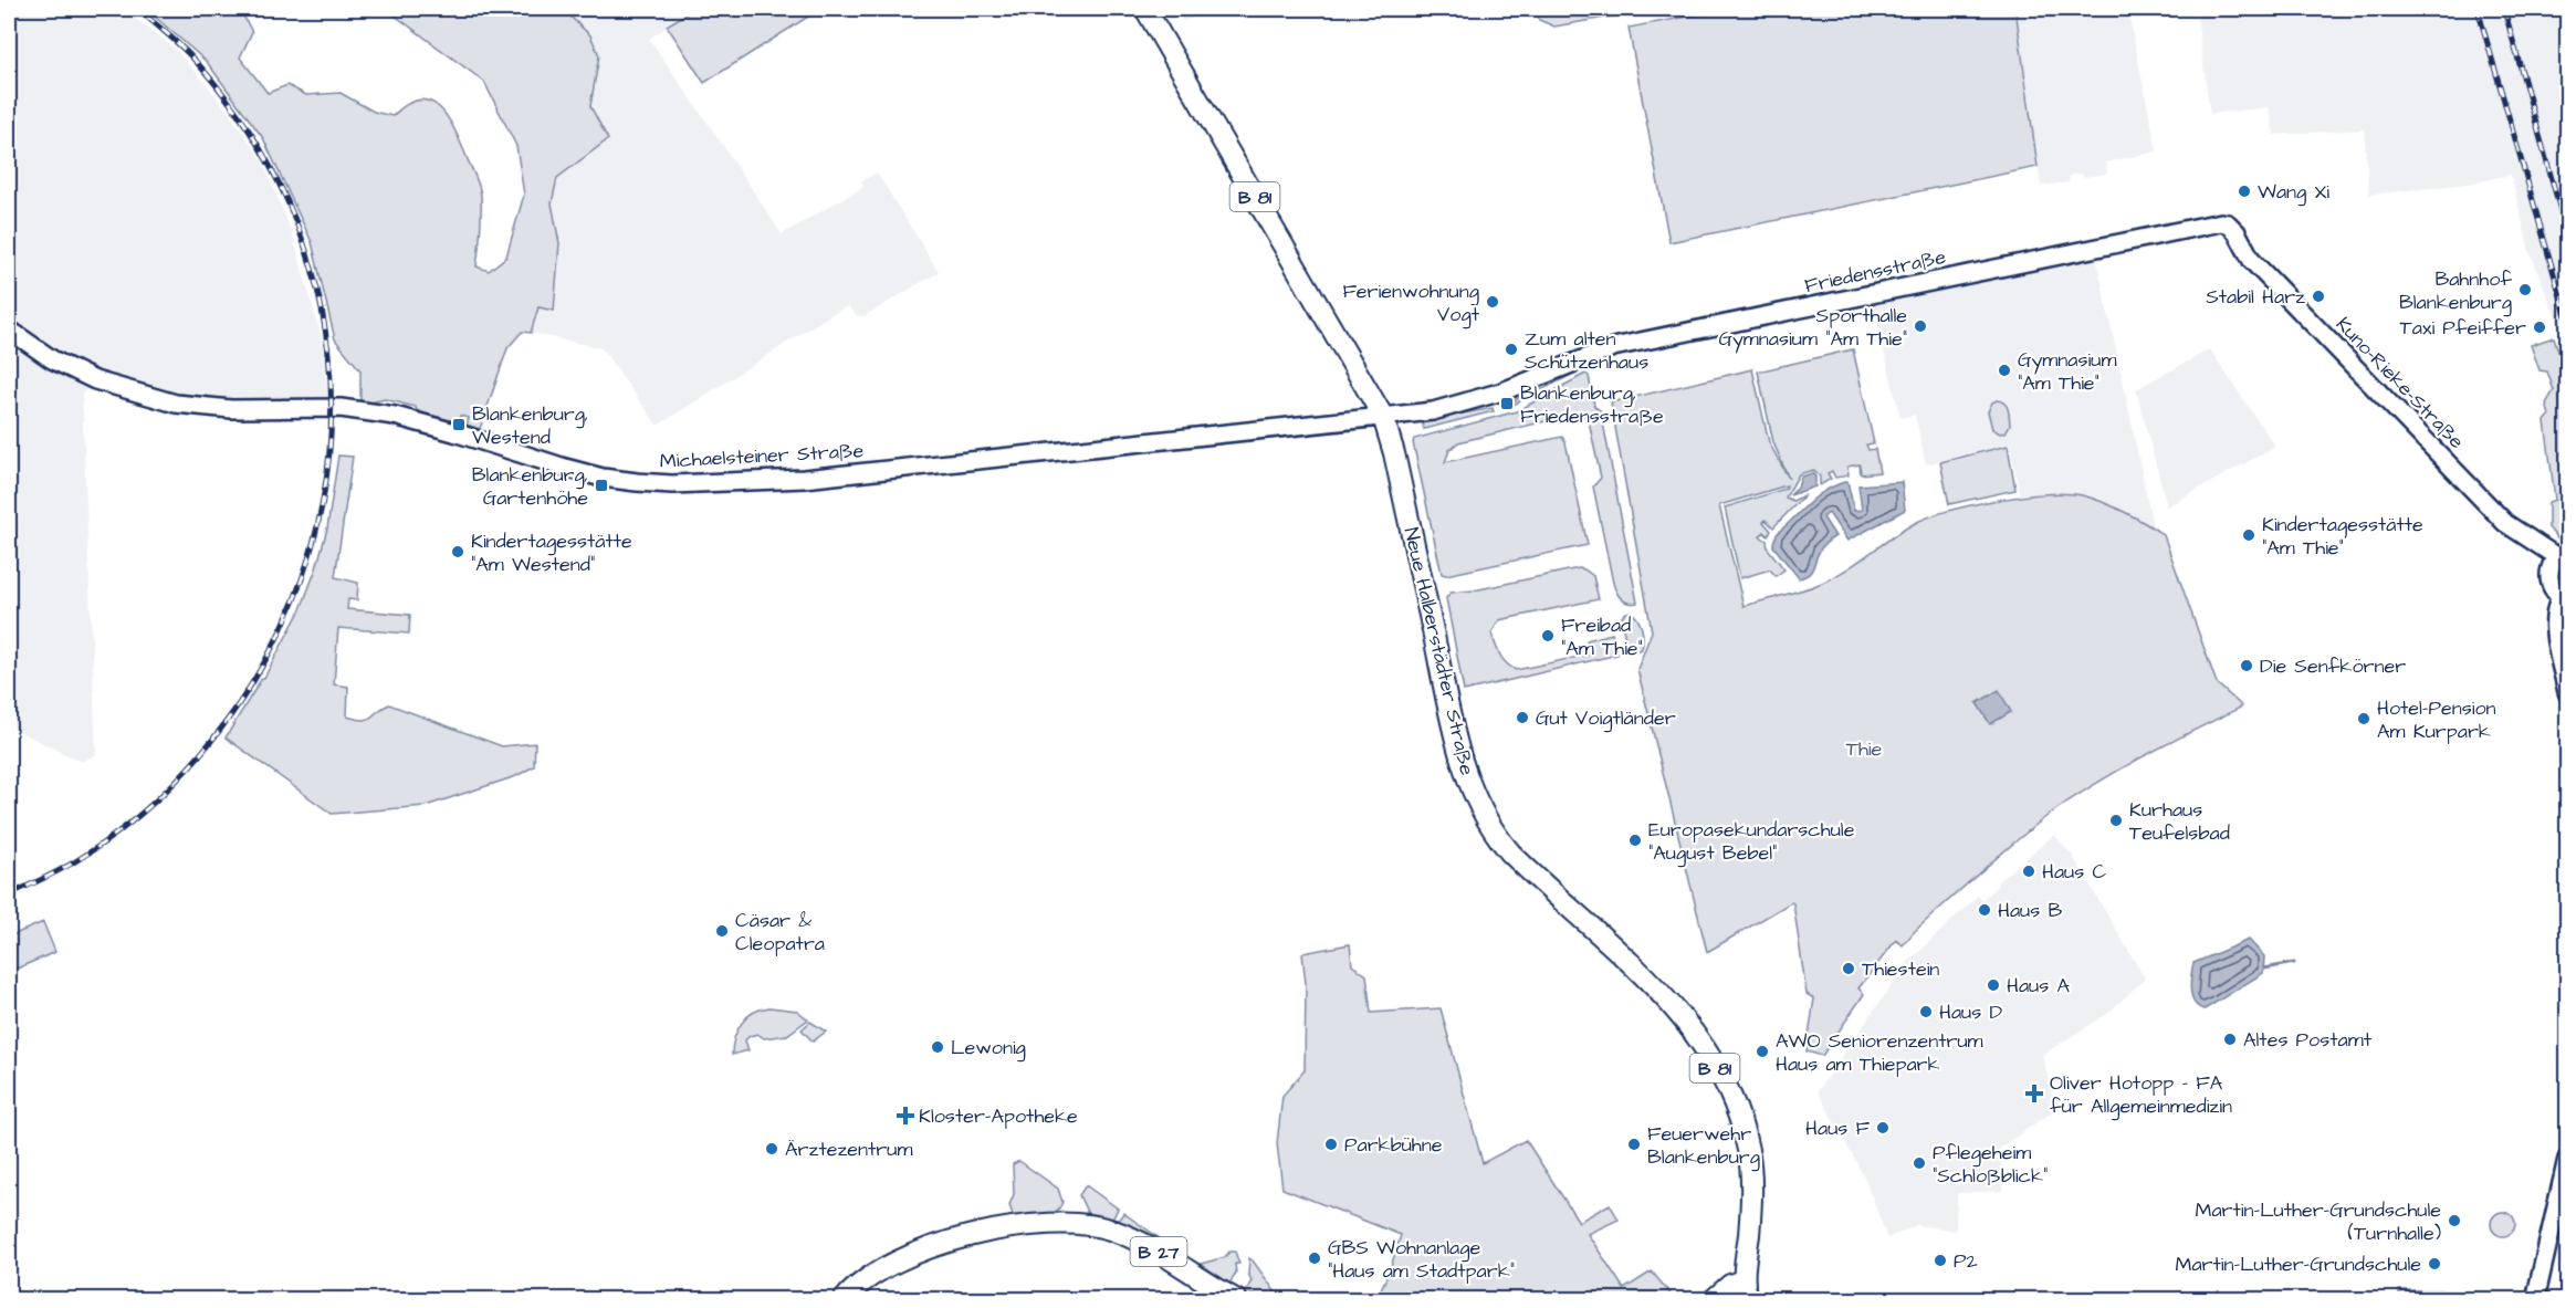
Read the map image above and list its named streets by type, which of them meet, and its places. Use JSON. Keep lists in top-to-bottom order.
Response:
{
  "streets": {
    "main road": ["B 81", "Neue Halberstädter Straße", "B 27"],
    "street": ["Friedensstraße", "Kuno-Rieke-Straße", "Michaelsteiner Straße"]
  },
  "crossings": [
    ["Friedensstraße", "Kuno-Rieke-Straße"],
    ["Friedensstraße", "Michaelsteiner Straße"],
    ["Friedensstraße", "Neue Halberstädter Straße"],
    ["Michaelsteiner Straße", "Neue Halberstädter Straße"]
  ],
  "parks": ["Thie"],
  "places": {
    "other": [
      "Wang Xi",
      "Bahnhof Blankenburg",
      "Stabil Harz",
      "Ferienwohnung Vogt",
      "Sporthalle Gymnasium \"Am Thie\"",
      "Taxi Pfeiffer",
      "Zum alten Schützenhaus",
      "Gymnasium \"Am Thie\"",
      "Kindertagesstätte \"Am Thie\"",
      "Kindertagesstätte \"Am Westend\"",
      "Freibad \"Am Thie\"",
      "Die Senfkörner",
      "Gut Voigtländer",
      "Hotel-Pension Am Kurpark",
      "Kurhaus Teufelsbad",
      "Europasekundarschule \"August Bebel\"",
      "Haus C",
      "Haus B",
      "Cäsar & Cleopatra",
      "Thiestein",
      "Haus A",
      "Haus D",
      "Altes Postamt",
      "Lewonig",
      "AWO Seniorenzentrum Haus am Thiepark",
      "Haus F",
      "Parkbühne",
      "Feuerwehr Blankenburg",
      "Ärztezentrum",
      "Pflegeheim \"Schloßblick\"",
      "Martin-Luther-Grundschule (Turnhalle)",
      "GBS Wohnanlage \"Haus am Stadtpark\"",
      "P2",
      "Martin-Luther-Grundschule"
    ],
    "transit": ["Blankenburg, Friedensstraße", "Blankenburg, Westend", "Blankenburg, Gartenhöhe"],
    "health": ["Oliver Hotopp - FA für Allgemeinmedizin", "Kloster-Apotheke"]
  }
}
